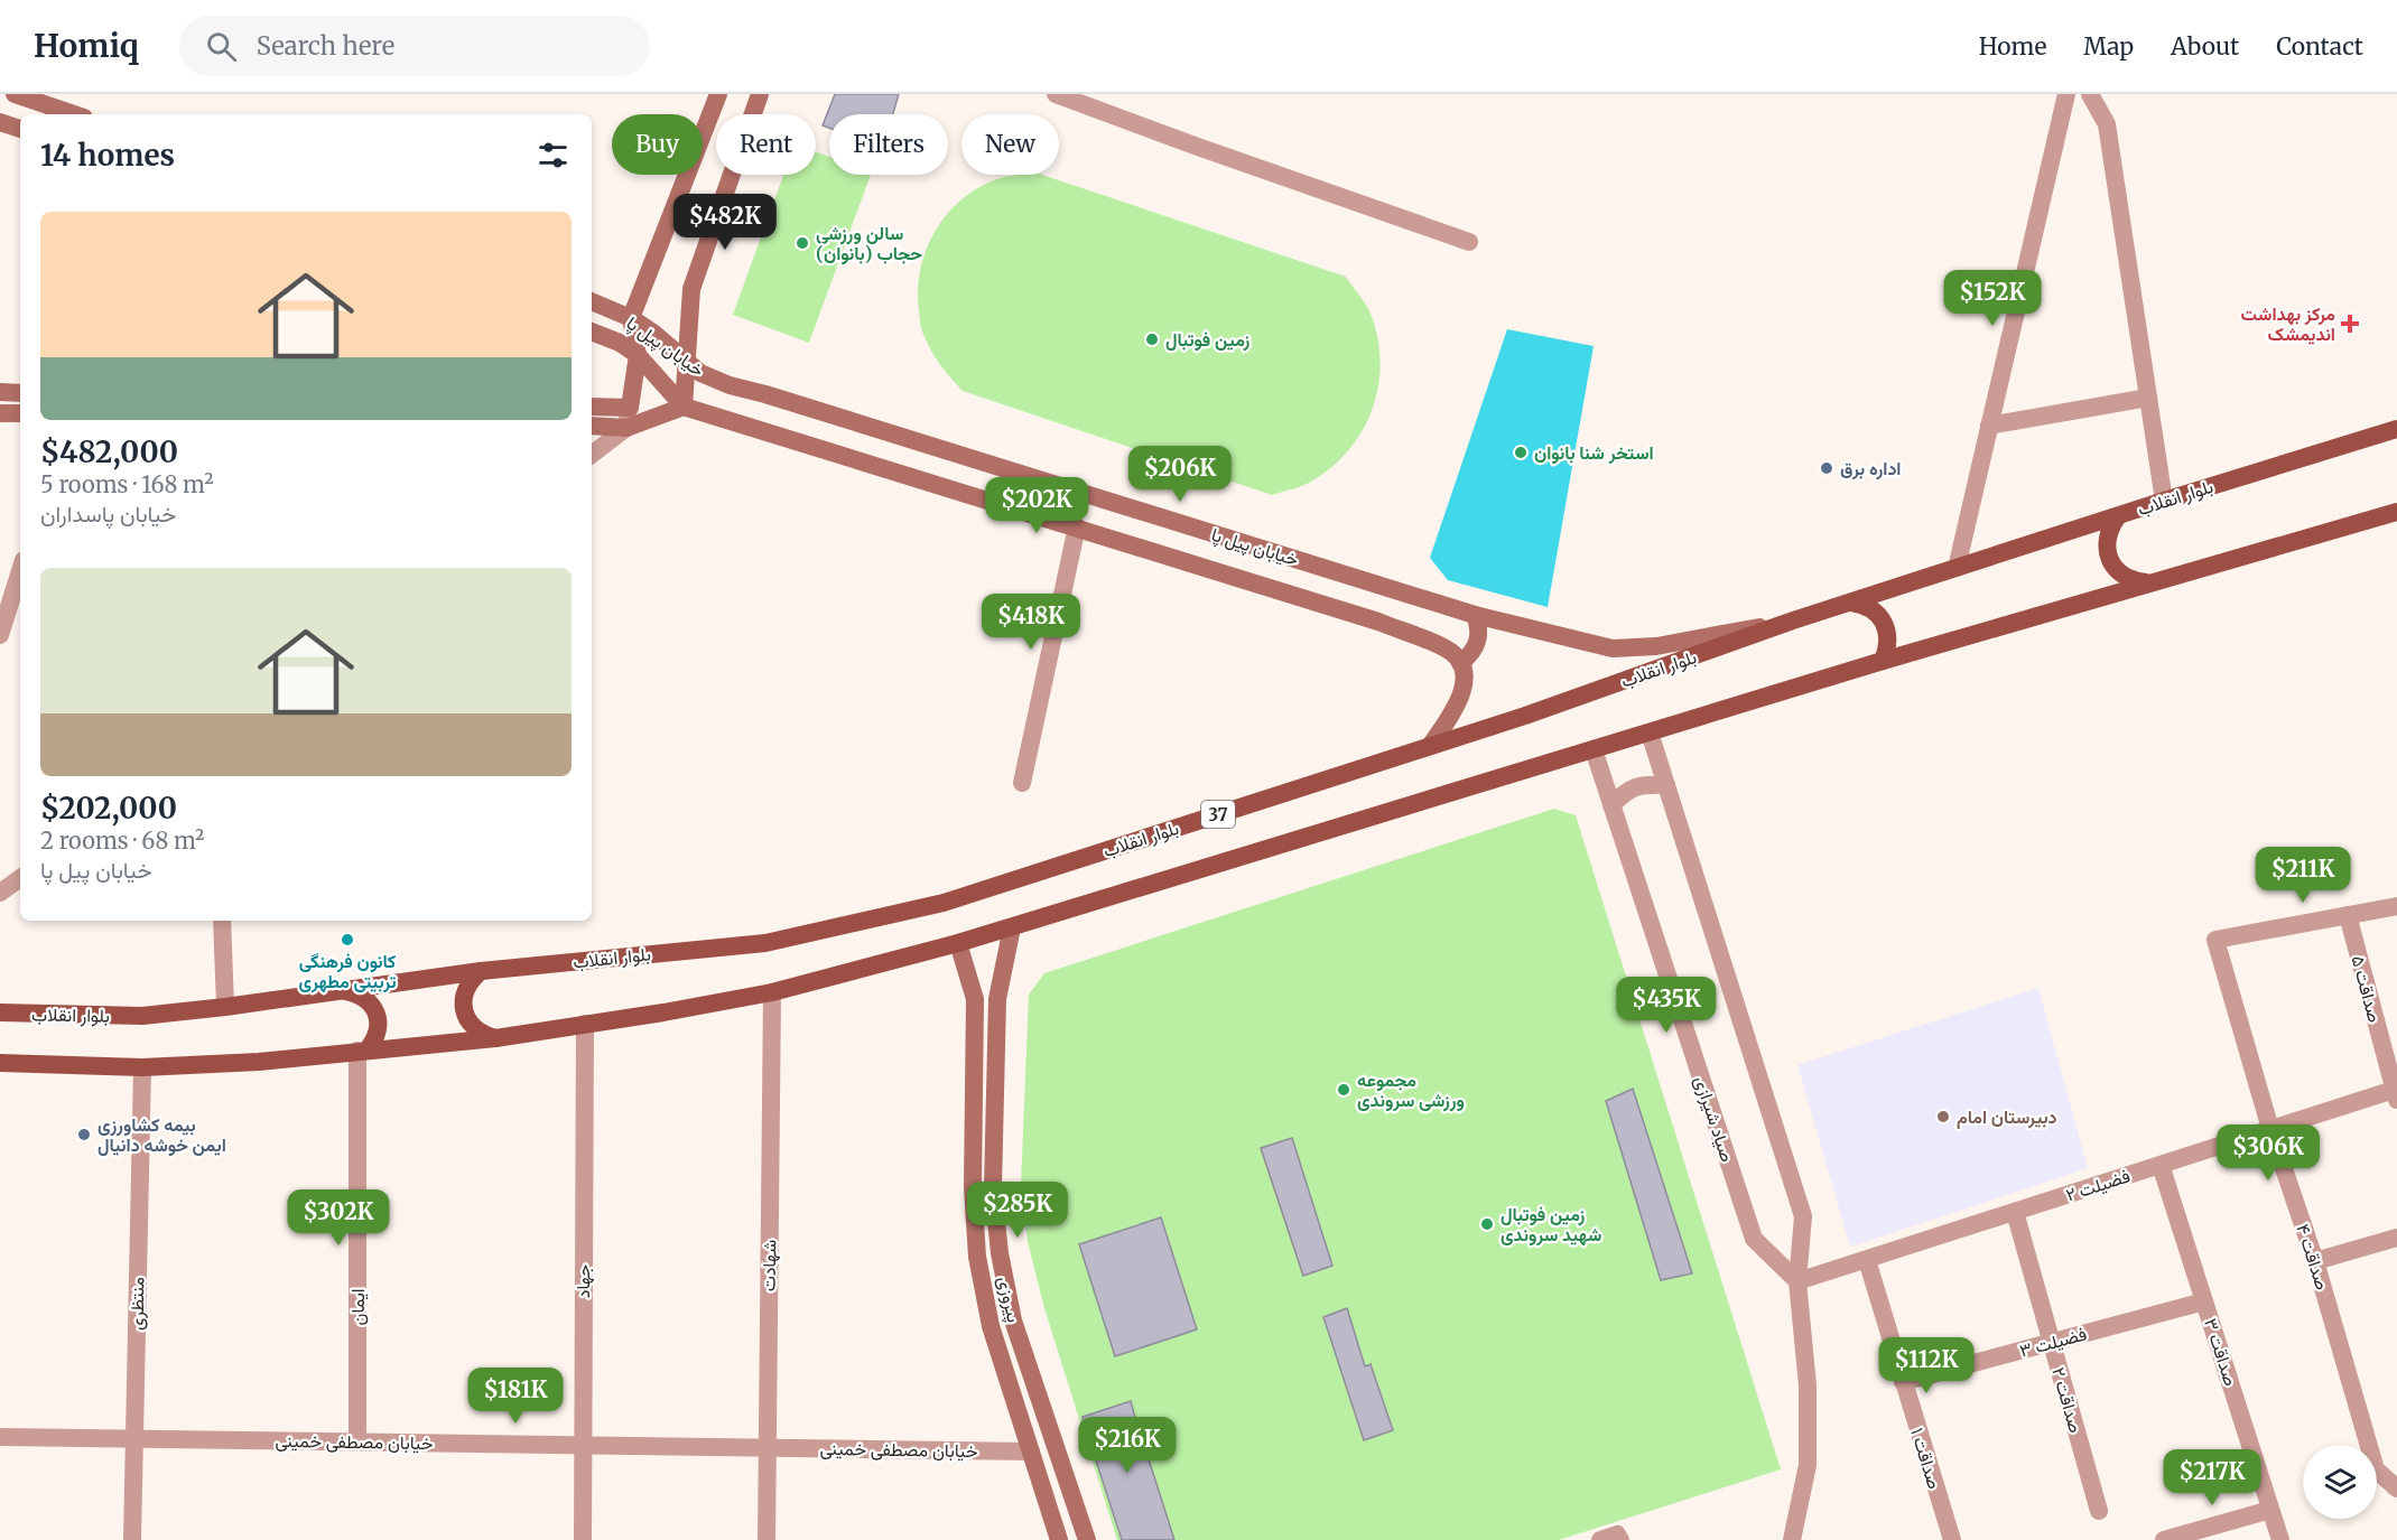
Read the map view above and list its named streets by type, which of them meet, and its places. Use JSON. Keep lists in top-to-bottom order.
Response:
{
  "streets": {
    "main road": [
      "خیابان پیل پا",
      "بلوار انقلاب",
      "37",
      "پیروزی"
    ],
    "street": [
      "صداقت ۵",
      "صیاد شیرازی",
      "فضیلت ۲",
      "صداقت ۴",
      "شهادت",
      "جهاد",
      "منتظری",
      "ایمان",
      "فضیلت ۳",
      "صداقت ۳",
      "صداقت ۲",
      "خیابان مصطفی خمینی",
      "صداقت ۱"
    ]
  },
  "crossings": [
    ["خیابان پیل پا", "بلوار انقلاب"],
    ["صداقت ۵", "فضیلت ۲"],
    ["صداقت ۵", "صداقت ۴"],
    ["صیاد شیرازی", "فضیلت ۲"],
    ["فضیلت ۲", "صداقت ۴"],
    ["فضیلت ۲", "صداقت ۳"],
    ["فضیلت ۲", "صداقت ۲"],
    ["فضیلت ۲", "صداقت ۱"],
    ["شهادت", "خیابان مصطفی خمینی"],
    ["جهاد", "خیابان مصطفی خمینی"],
    ["پیروزی", "خیابان مصطفی خمینی"],
    ["منتظری", "خیابان مصطفی خمینی"],
    ["ایمان", "خیابان مصطفی خمینی"],
    ["فضیلت ۳", "صداقت ۳"],
    ["فضیلت ۳", "صداقت ۲"],
    ["فضیلت ۳", "صداقت ۱"]
  ],
  "places": {
    "other": [
      "سالن ورزشی حجاب (بانوان)",
      "زمین فوتبال",
      "استخر شنا بانوان",
      "اداره برق",
      "کانون فرهنگی تربیتی مطهری",
      "مجموعه ورزشی سروندی",
      "دبیرستان امام",
      "بیمه کشاورزی ایمن خوشه دانیال",
      "زمین فوتبال شهید سروندی"
    ],
    "health": ["مرکز بهداشت اندیمشک"]
  },
  "page": {
    "header": "Homiq",
    "search": "Search here",
    "nav": [
      "Home",
      "Map",
      "About",
      "Contact"
    ],
    "chip": [
      "Buy",
      "Rent",
      "Filters",
      "New"
    ],
    "heading": "14 homes",
    "price": [
      "$482K",
      "$152K",
      "$206K",
      "$202K",
      "$418K",
      "$211K",
      "$435K",
      "$306K",
      "$285K",
      "$302K",
      "$112K",
      "$181K",
      "$216K",
      "$217K"
    ],
    "list": [
      {
        "name": "$482,000",
        "note": "5 rooms · 168 m² · خیابان پاسداران"
      },
      {
        "name": "$202,000",
        "note": "2 rooms · 68 m² · خیابان پیل پا"
      }
    ]
  }
}
